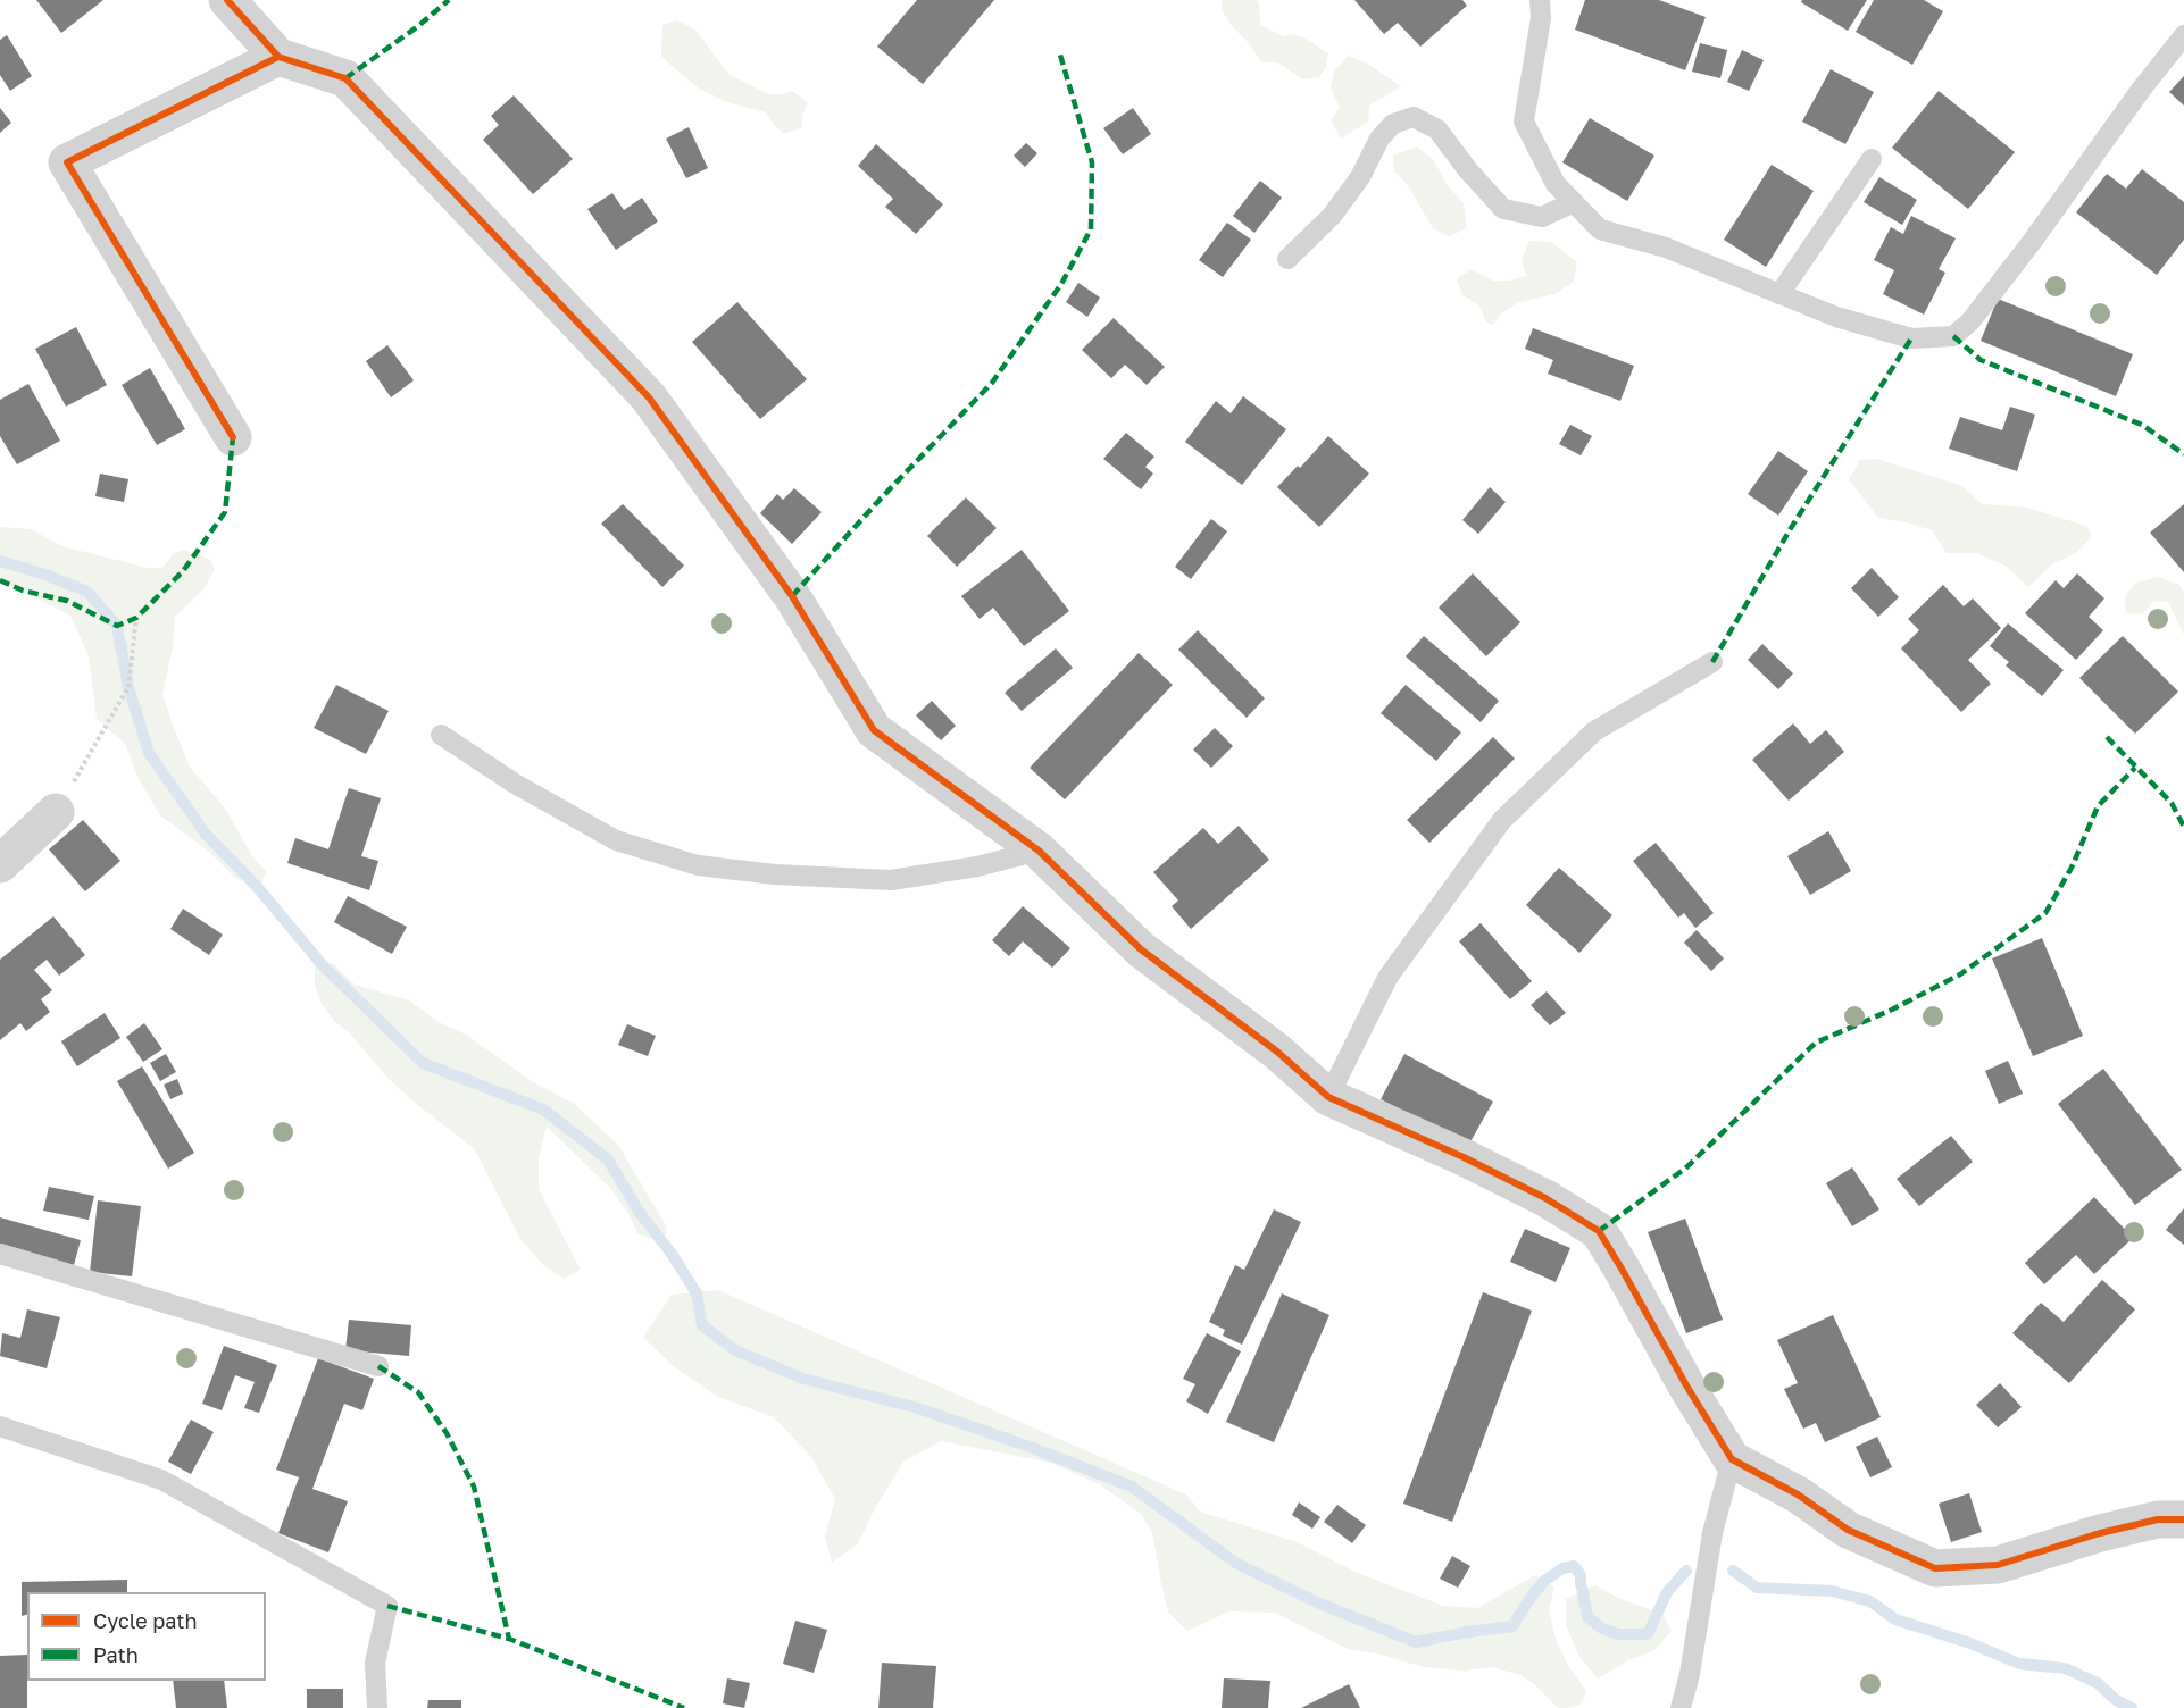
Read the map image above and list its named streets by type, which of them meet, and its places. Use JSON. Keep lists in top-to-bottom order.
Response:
{
  "legend": ["Cycle path", "Path"]
}
